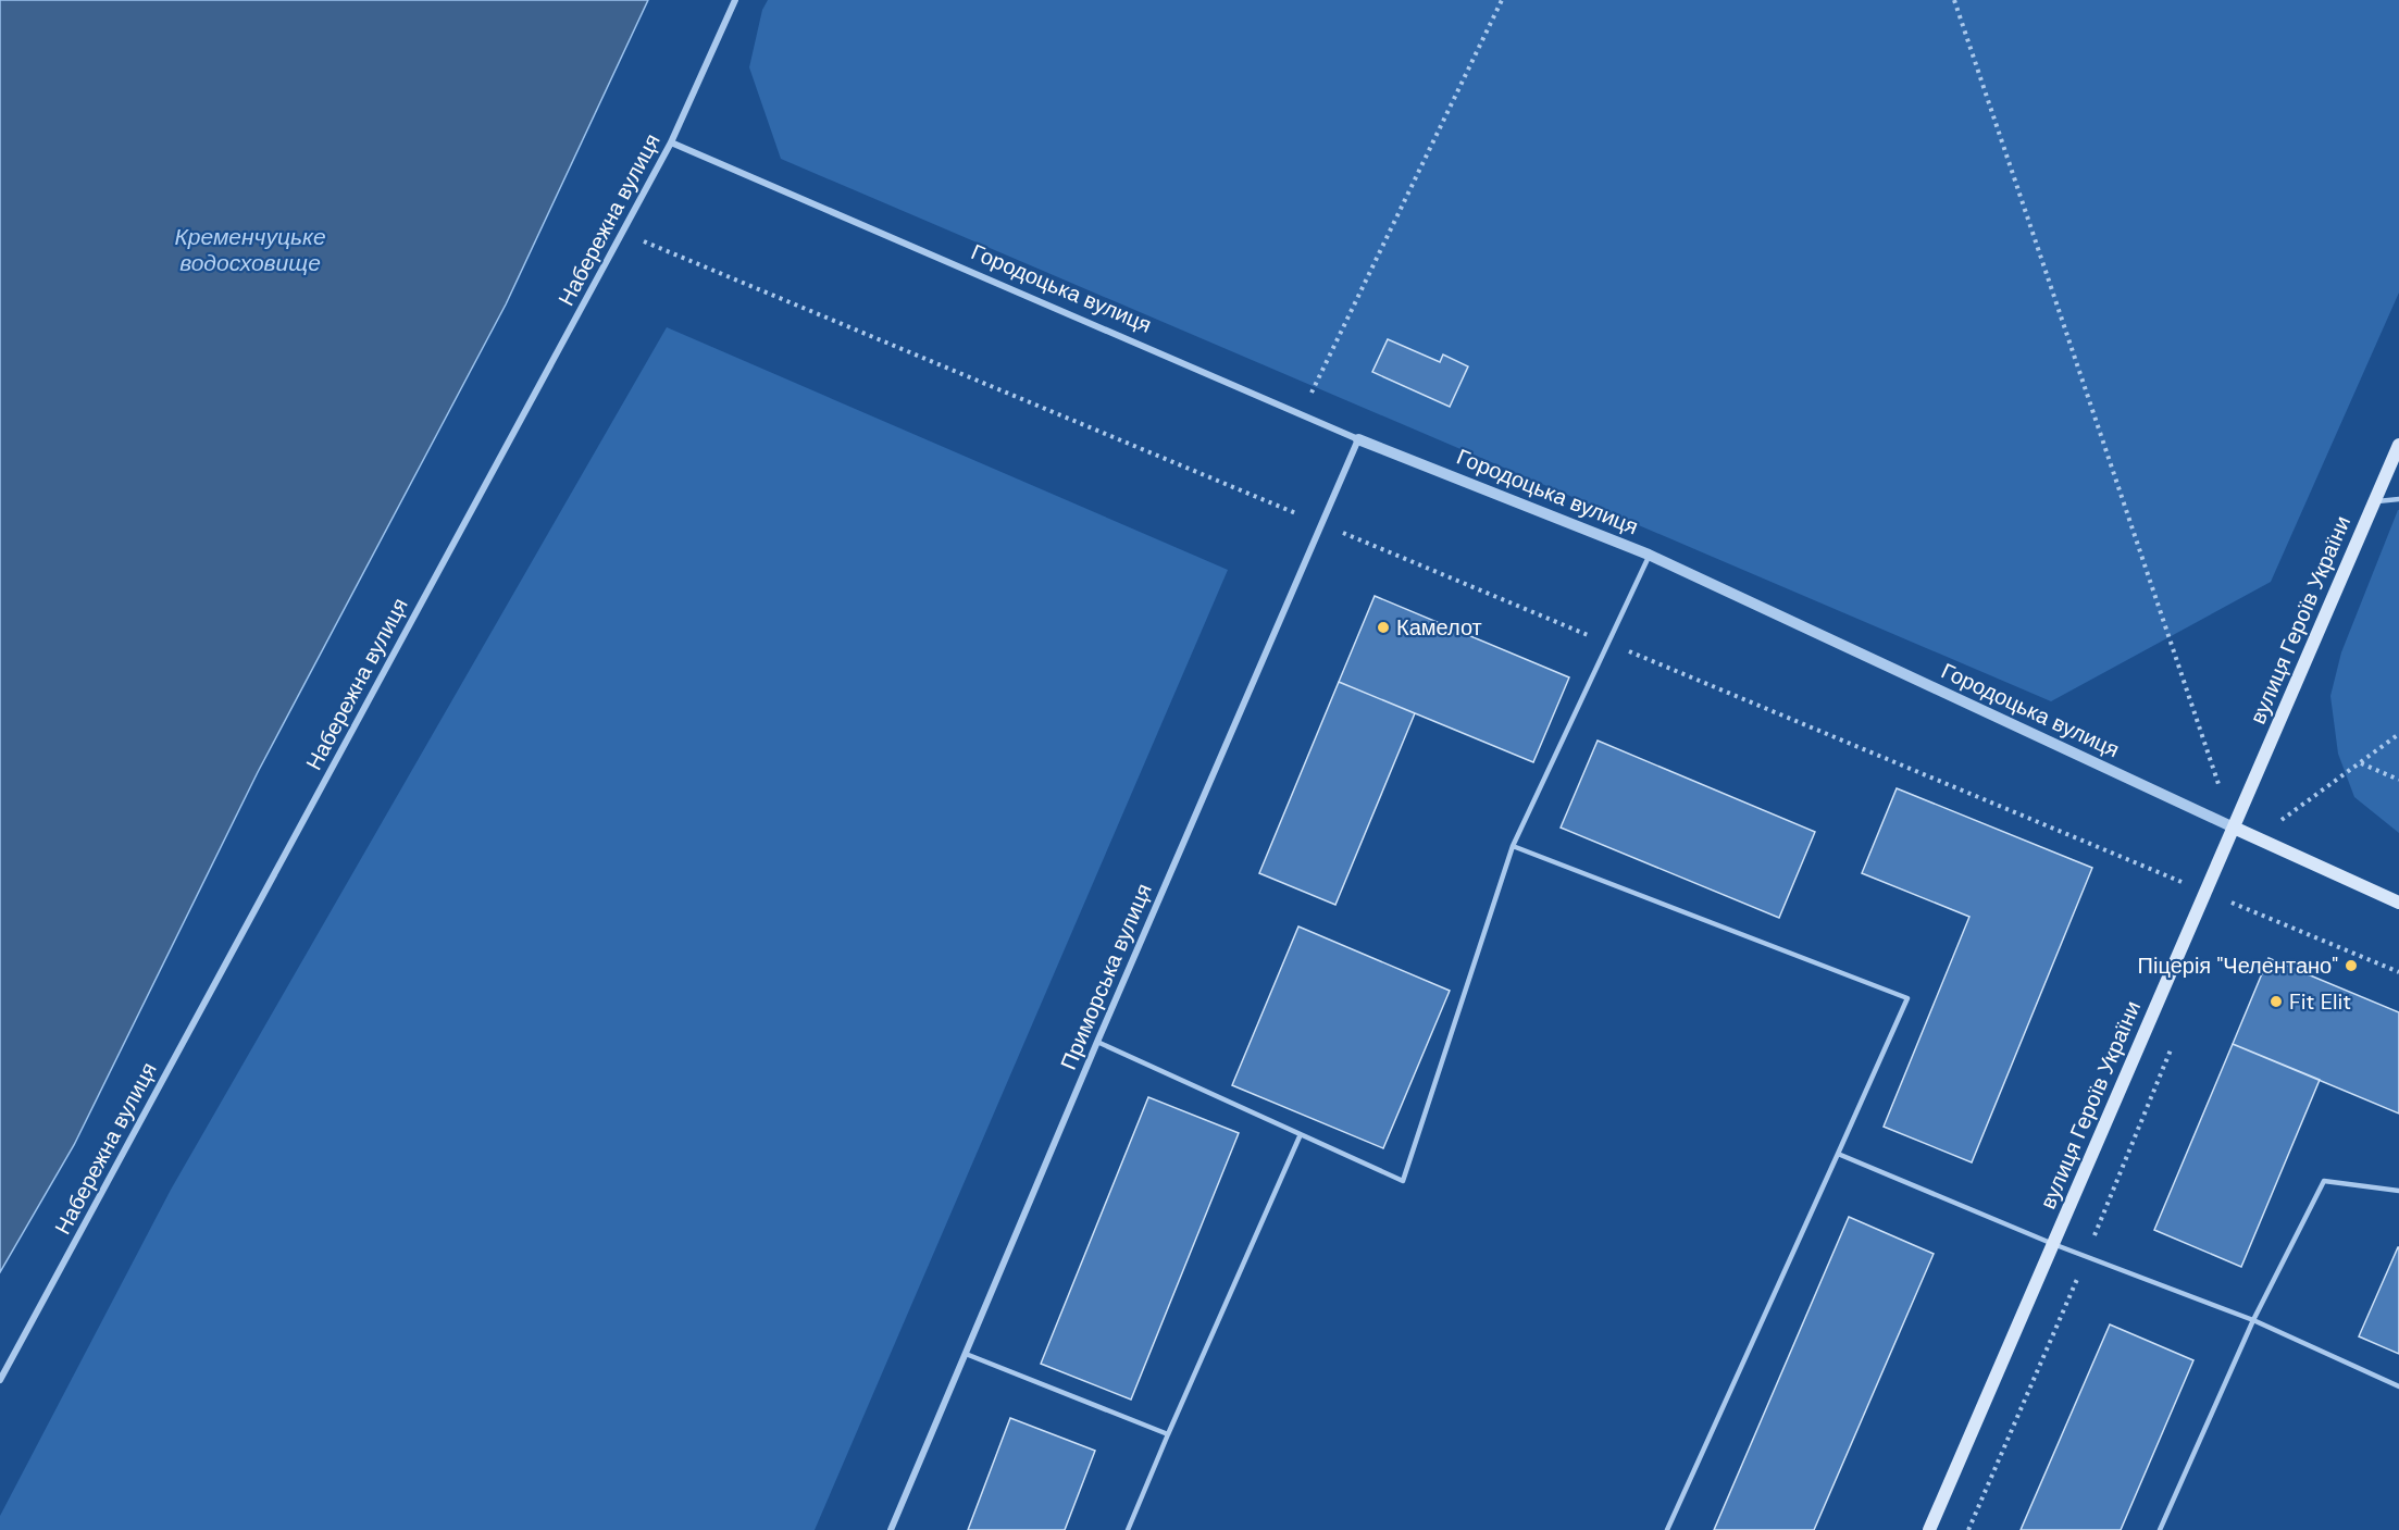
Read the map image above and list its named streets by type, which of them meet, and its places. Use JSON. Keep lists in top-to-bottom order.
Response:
{
  "streets": {
    "main road": ["Городоцька вулиця", "вулиця Героїв України"],
    "street": ["Набережна вулиця", "Приморська вулиця"]
  },
  "crossings": [
    ["Набережна вулиця", "Городоцька вулиця"],
    ["Городоцька вулиця", "вулиця Героїв України"],
    ["Городоцька вулиця", "Приморська вулиця"]
  ],
  "water": ["Кременчуцьке водосховище"],
  "places": ["Камелот", "Піцерія \"Челентано\"", "Fit Elit"]
}
